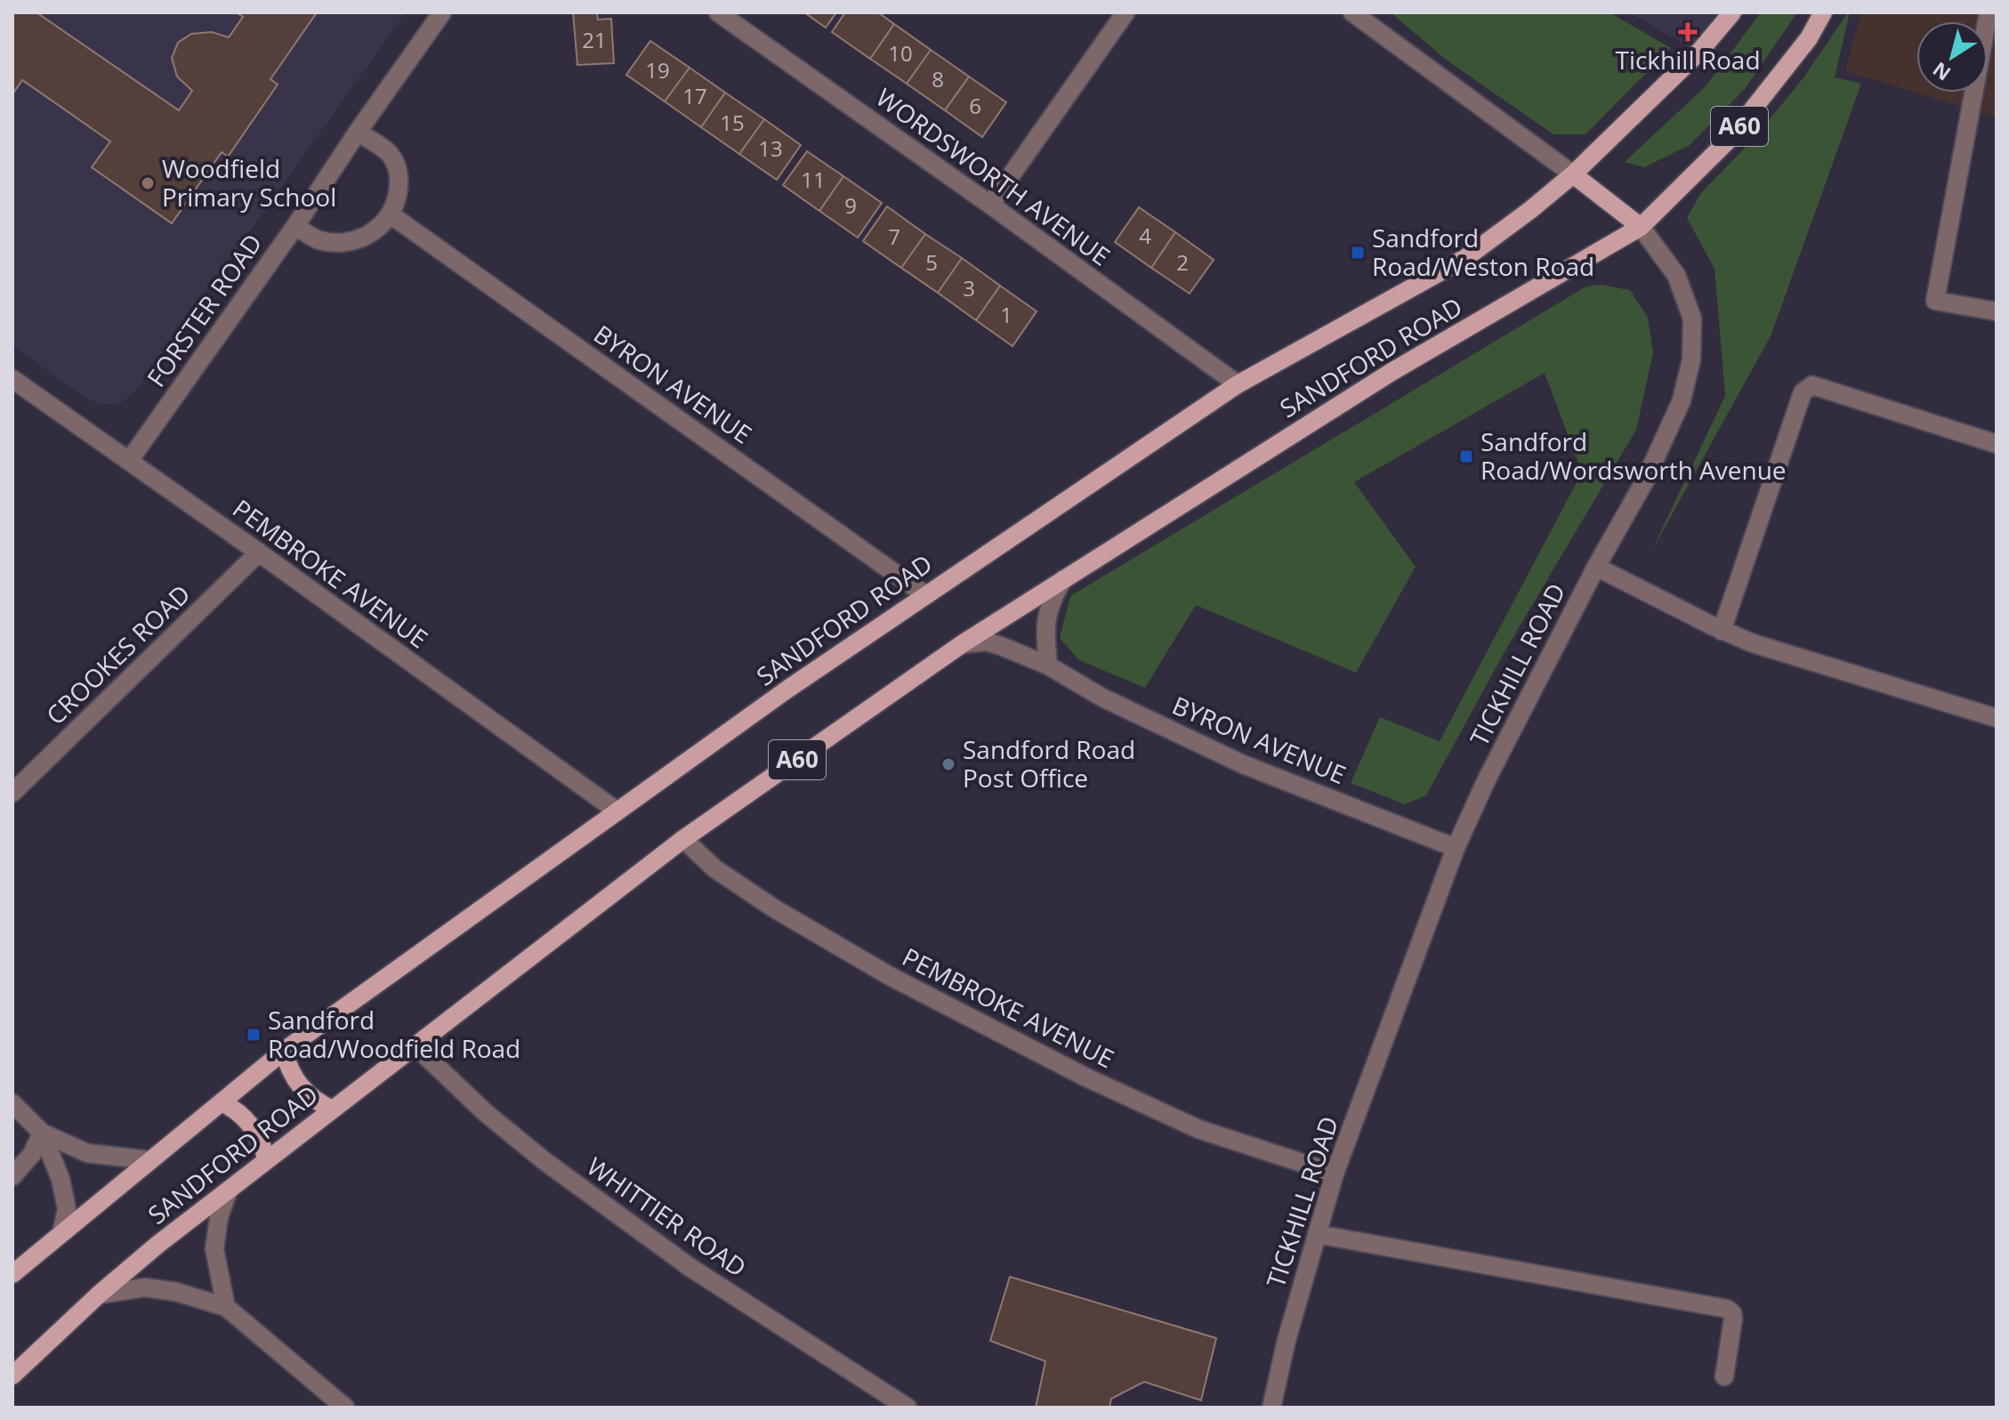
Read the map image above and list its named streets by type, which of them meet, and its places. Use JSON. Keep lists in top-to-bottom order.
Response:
{
  "streets": {
    "main road": ["A60", "SANDFORD ROAD"],
    "street": [
      "WORDSWORTH AVENUE",
      "FORSTER ROAD",
      "BYRON AVENUE",
      "PEMBROKE AVENUE",
      "CROOKES ROAD",
      "TICKHILL ROAD",
      "WHITTIER ROAD"
    ]
  },
  "crossings": [
    ["A60", "SANDFORD ROAD"],
    ["A60", "TICKHILL ROAD"],
    ["WORDSWORTH AVENUE", "SANDFORD ROAD"],
    ["FORSTER ROAD", "PEMBROKE AVENUE"],
    ["SANDFORD ROAD", "BYRON AVENUE"],
    ["SANDFORD ROAD", "PEMBROKE AVENUE"],
    ["SANDFORD ROAD", "TICKHILL ROAD"],
    ["SANDFORD ROAD", "WHITTIER ROAD"],
    ["BYRON AVENUE", "TICKHILL ROAD"],
    ["PEMBROKE AVENUE", "CROOKES ROAD"],
    ["PEMBROKE AVENUE", "TICKHILL ROAD"]
  ],
  "places": {
    "health": ["Tickhill Road"],
    "other": ["Woodfield Primary School", "Sandford Road Post Office"],
    "transit": ["Sandford Road/Weston Road", "Sandford Road/Wordsworth Avenue", "Sandford Road/Woodfield Road"]
  },
  "house_numbers": [
    "21",
    "10",
    "19",
    "8",
    "17",
    "6",
    "15",
    "13",
    "11",
    "9",
    "4",
    "7",
    "5",
    "2",
    "3",
    "1"
  ],
  "north": "bottom left"
}
